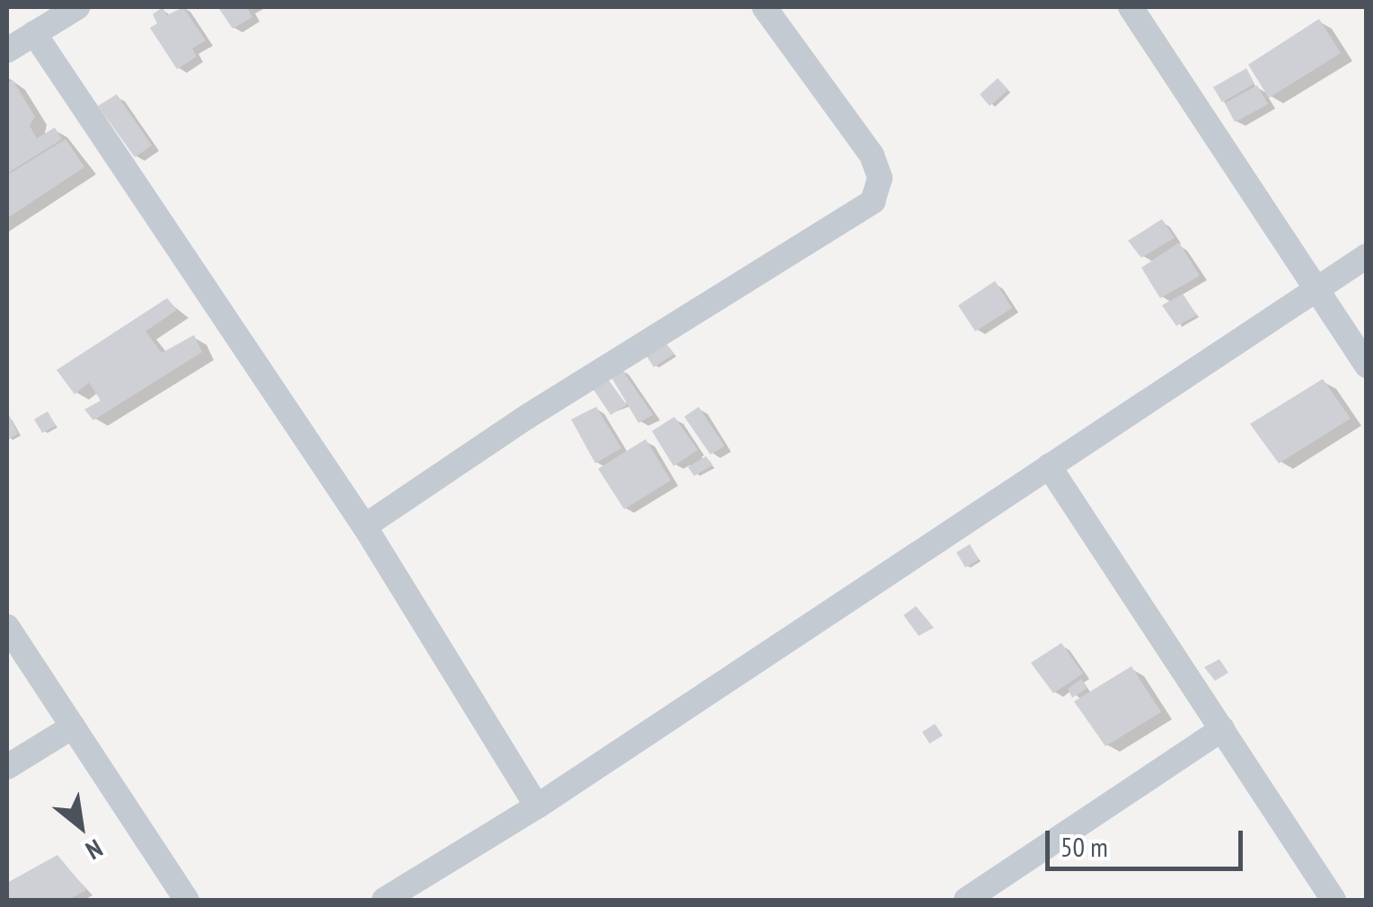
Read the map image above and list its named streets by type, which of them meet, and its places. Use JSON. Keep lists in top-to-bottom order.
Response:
{
  "scale_bar": "50 m",
  "north": "bottom right"
}
